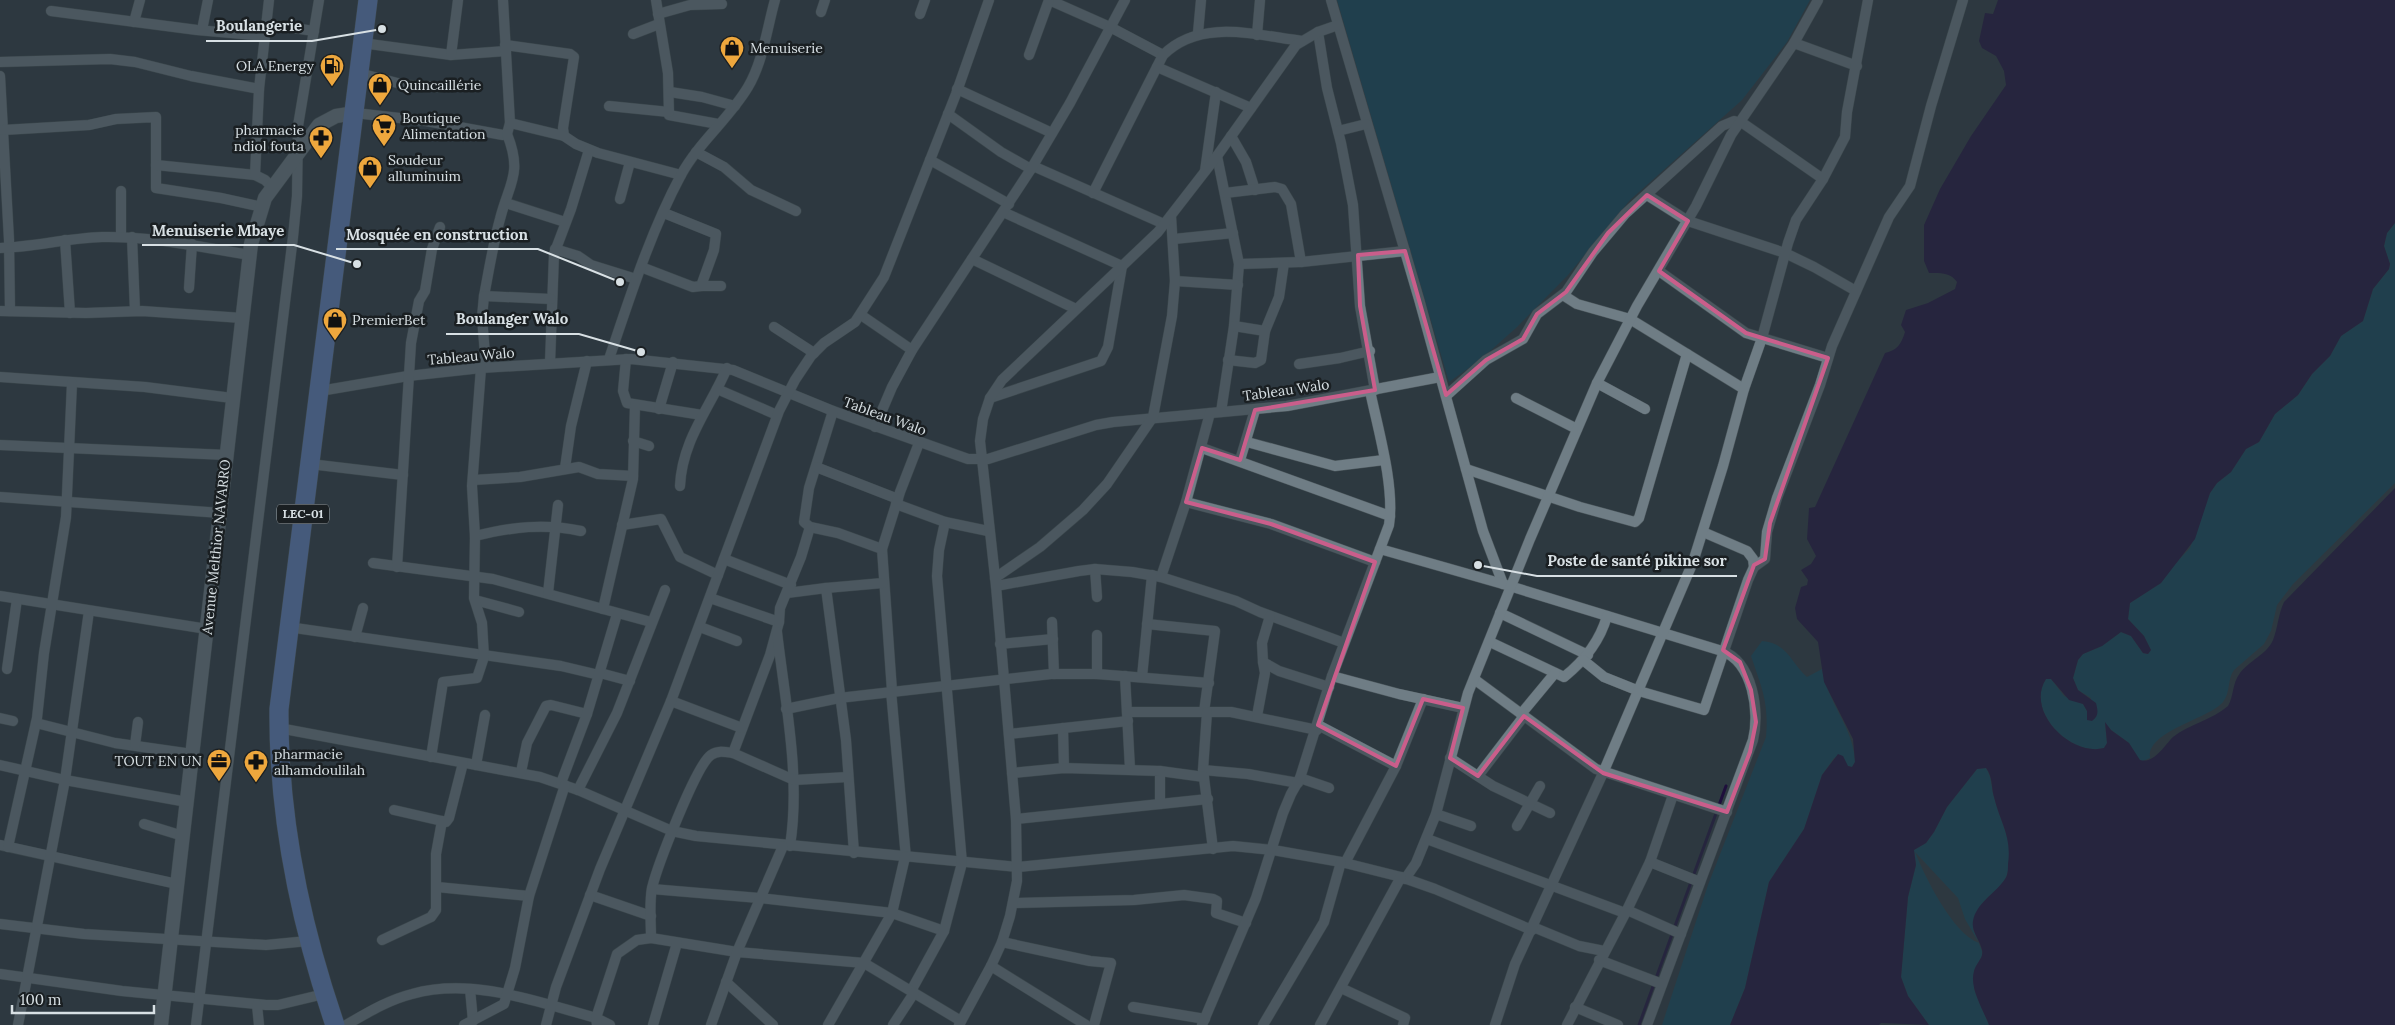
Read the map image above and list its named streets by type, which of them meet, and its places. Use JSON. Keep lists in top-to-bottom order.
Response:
{
  "streets": {
    "highway": ["LEC-01"],
    "street": ["Tableau Walo", "Avenue Melthior NAVARRO"]
  },
  "crossings": [
    ["Tableau Walo", "LEC-01"],
    ["LEC-01", "Avenue Melthior NAVARRO"]
  ],
  "places": {
    "other": [
      "Boulangerie",
      "Menuiserie Mbaye",
      "Mosquée en construction",
      "Boulanger Walo",
      "Poste de santé pikine sor"
    ],
    "shop": [
      "Menuiserie",
      "Quincaillérie",
      "Soudeur alluminuim",
      "PremierBet"
    ],
    "fuel station": ["OLA Energy"],
    "supermarket": ["Boutique Alimentation"],
    "pharmacy": ["pharmacie ndiol fouta", "pharmacie alhamdoulilah"],
    "office": ["TOUT EN UN"]
  },
  "scale_bar": "100 m"
}
